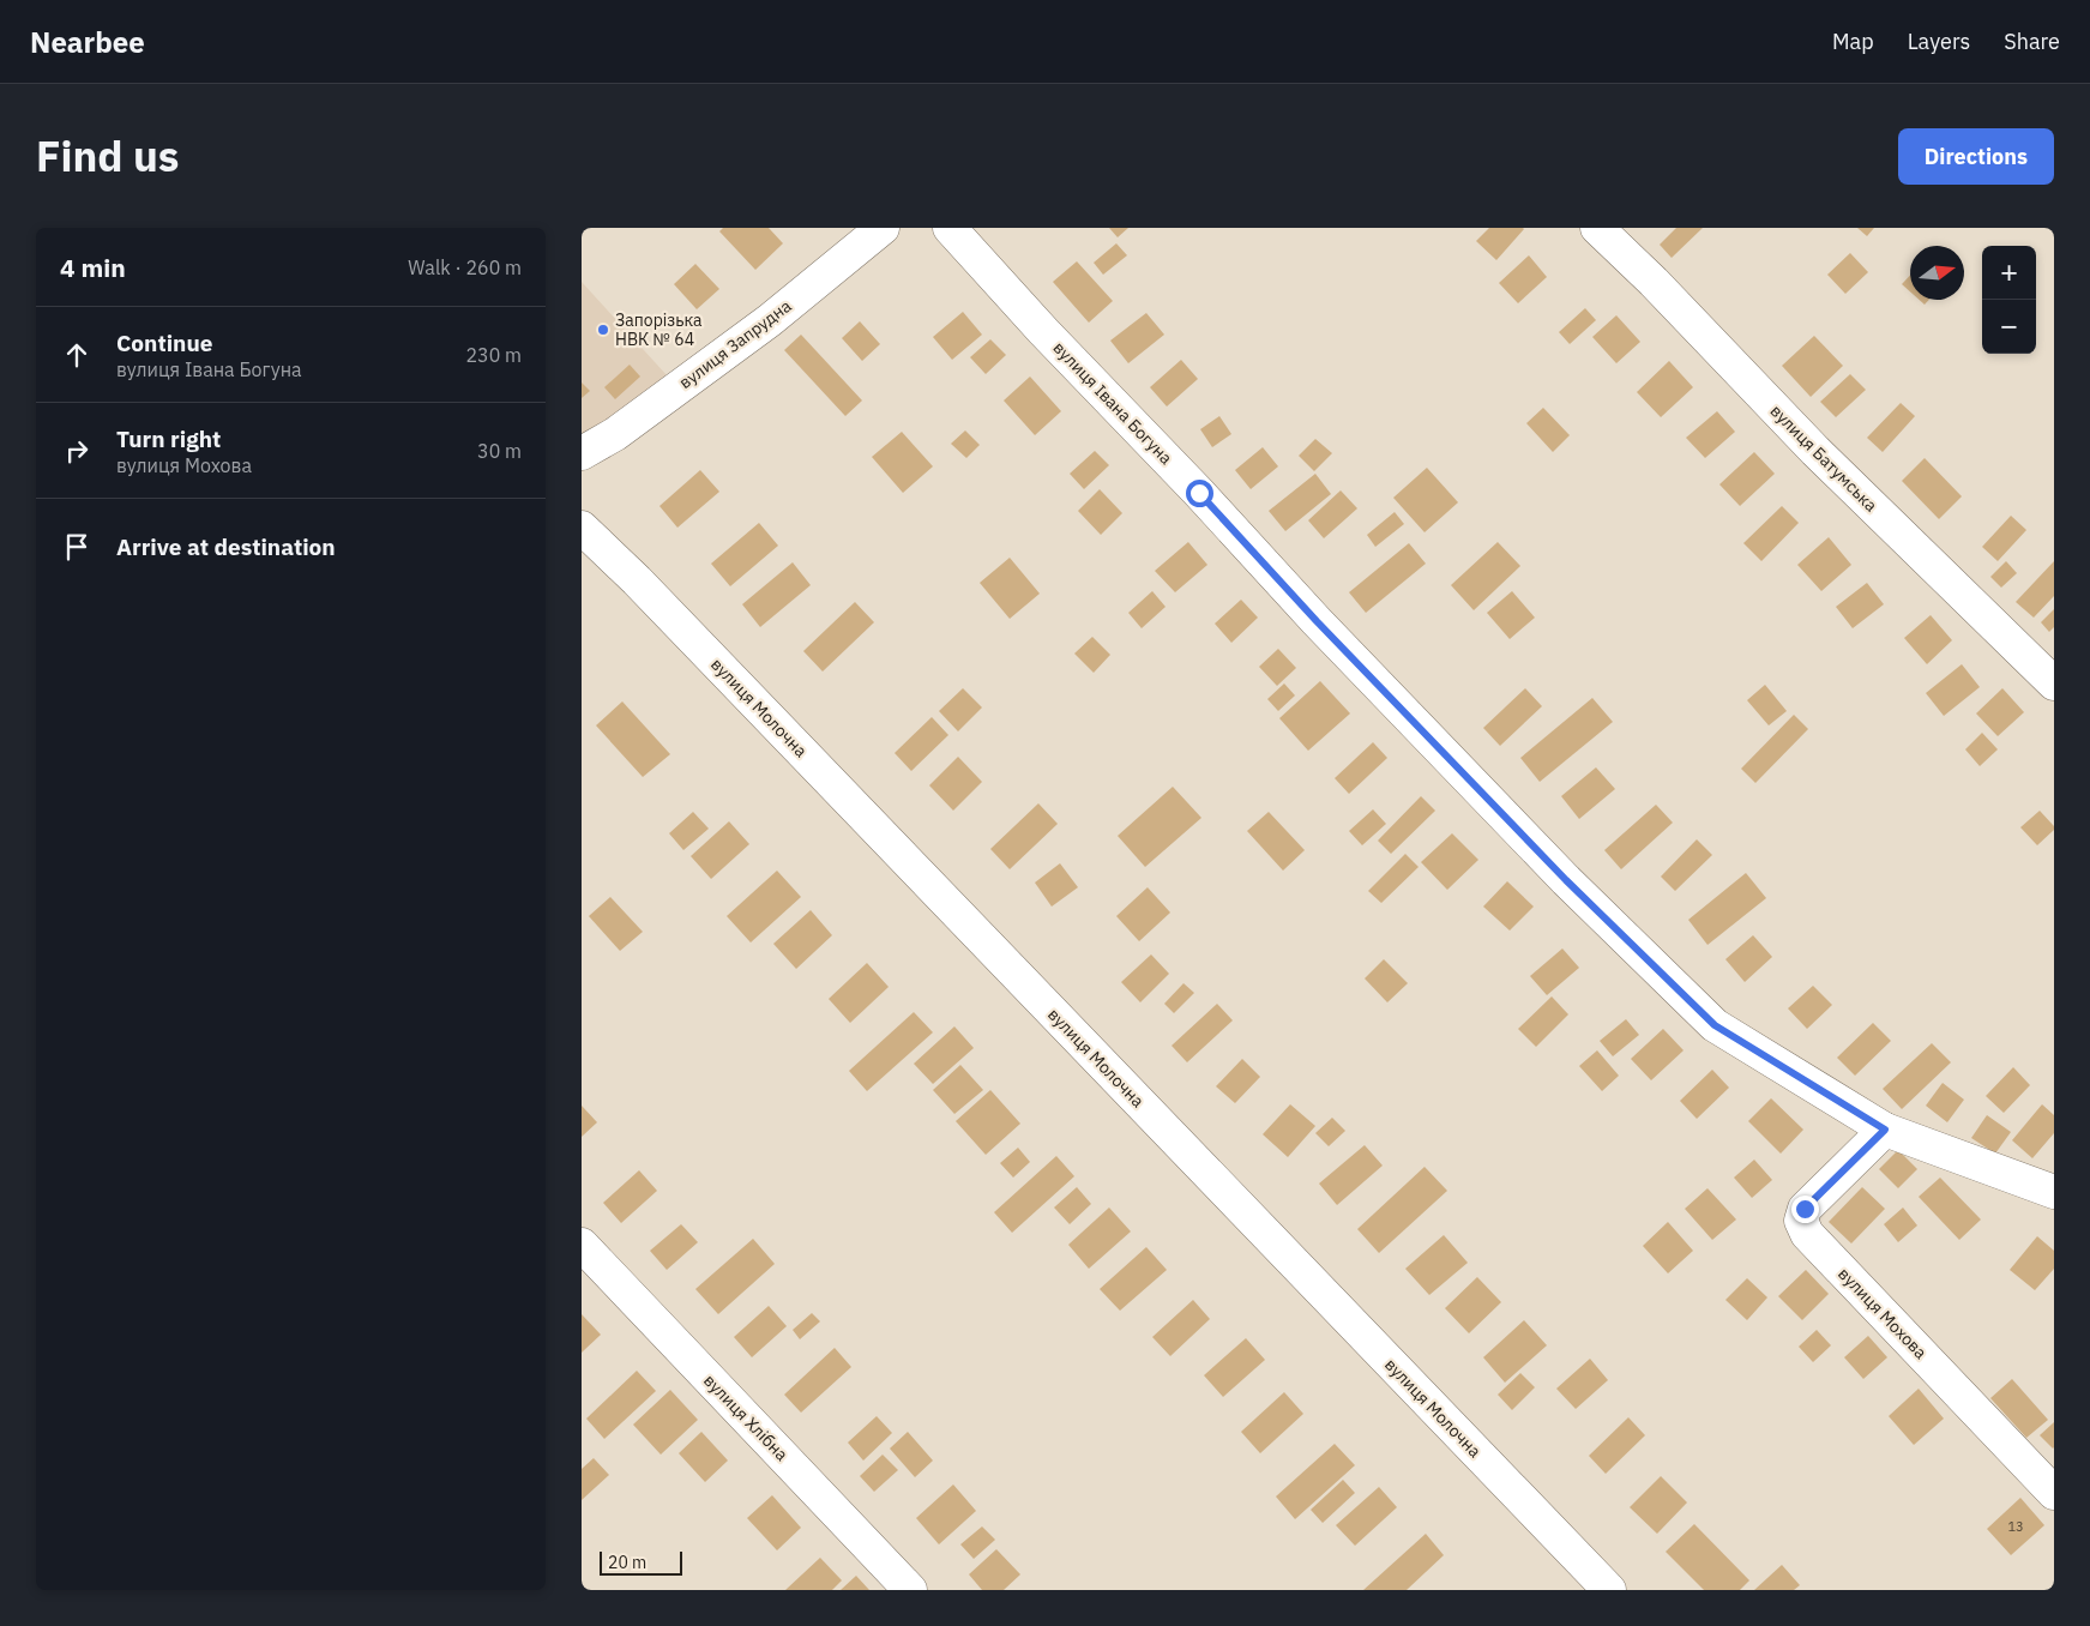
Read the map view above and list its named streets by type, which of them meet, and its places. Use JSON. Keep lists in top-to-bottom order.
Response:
{
  "streets": {
    "street": [
      "вулиця Запрудна",
      "вулиця Івана Богуна",
      "вулиця Батумська",
      "вулиця Молочна",
      "вулиця Мохова",
      "вулиця Хлібна"
    ]
  },
  "crossings": [
    ["вулиця Івана Богуна", "вулиця Мохова"]
  ],
  "places": ["Запорізька НВК № 64"],
  "house_numbers": ["13"],
  "scale_bar": "20 m",
  "north": "right",
  "page": {
    "header": "Nearbee",
    "nav": ["Map", "Layers", "Share"],
    "title": "Find us",
    "buttons": "Directions",
    "heading": ["4 min", "Walk · 260 m"],
    "map_buttons": ["+", "−"],
    "list": [
      ["Continue", "вулиця Івана Богуна", "230 m"],
      ["Turn right", "вулиця Мохова", "30 m"],
      "Arrive at destination"
    ],
    "scale": "20 m"
  }
}
